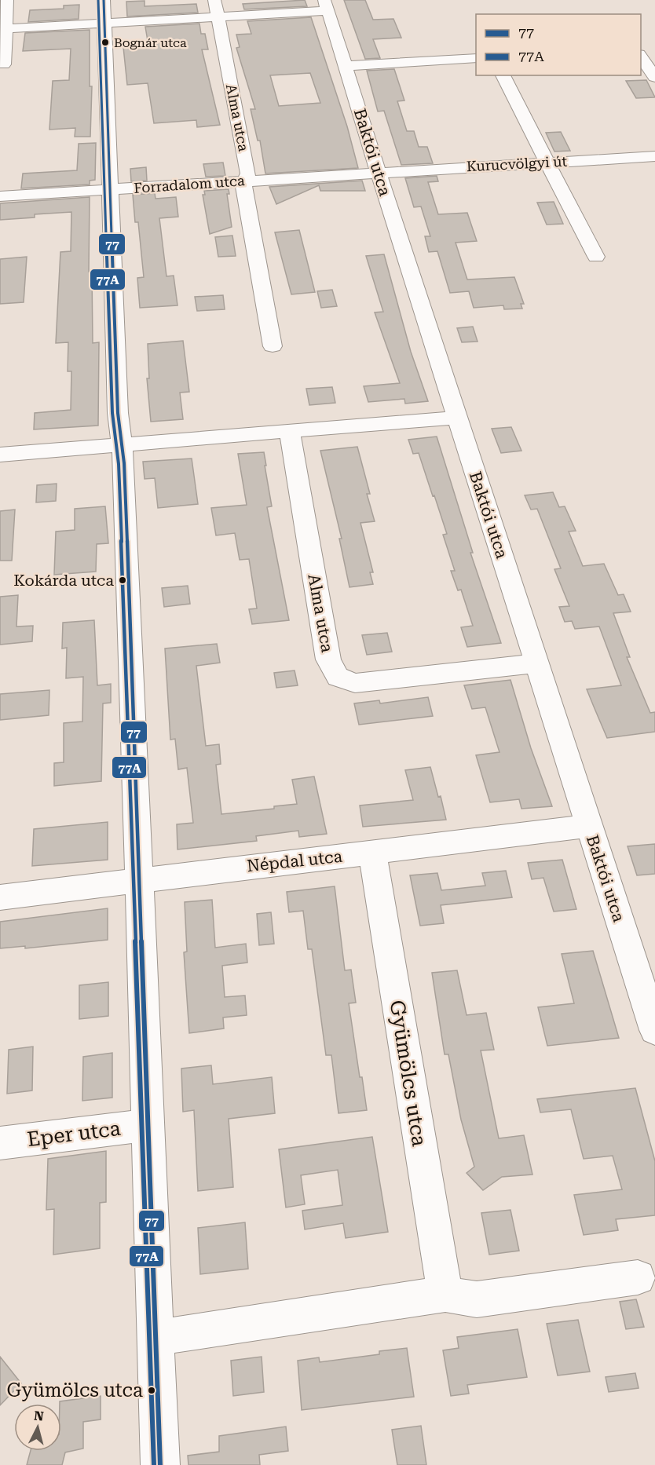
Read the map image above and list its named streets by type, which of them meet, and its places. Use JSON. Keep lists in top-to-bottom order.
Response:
{
  "streets": {
    "street": [
      "Alma utca",
      "Baktói utca",
      "Kurucvölgyi út",
      "Forradalom utca",
      "Népdal utca",
      "Gyümölcs utca",
      "Eper utca"
    ]
  },
  "crossings": [
    ["Alma utca", "Baktói utca"],
    ["Alma utca", "Forradalom utca"],
    ["Baktói utca", "Kurucvölgyi út"],
    ["Baktói utca", "Forradalom utca"],
    ["Baktói utca", "Népdal utca"],
    ["Kurucvölgyi út", "Forradalom utca"],
    ["Népdal utca", "Gyümölcs utca"]
  ],
  "places": ["Bognár utca", "Kokárda utca", "Gyümölcs utca"],
  "lines": ["transit line 77", "transit line 77A"],
  "legend": ["77", "77A"],
  "north": "top"
}
